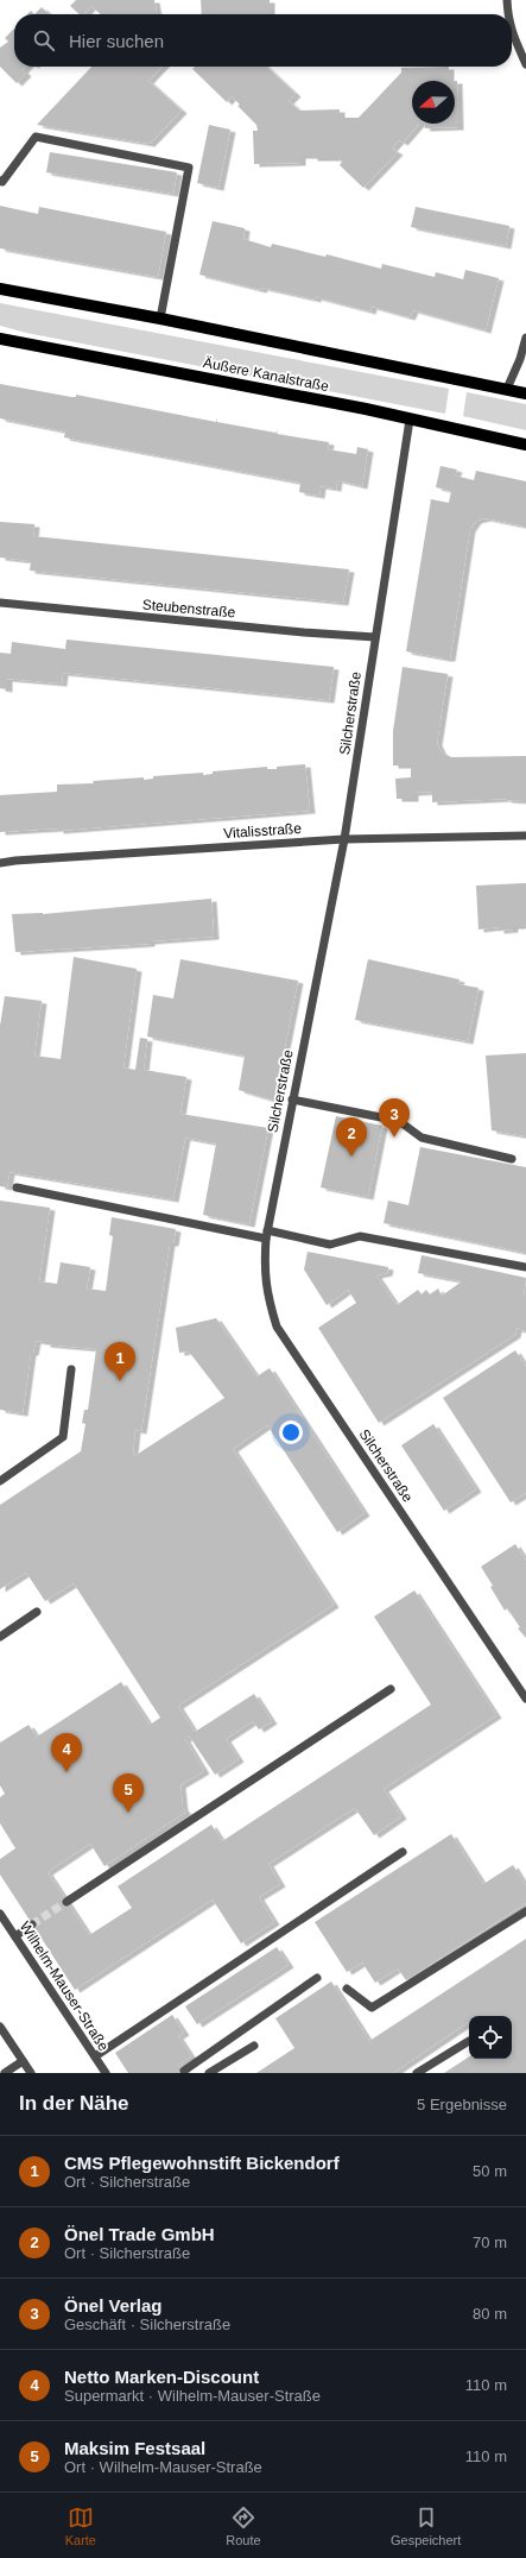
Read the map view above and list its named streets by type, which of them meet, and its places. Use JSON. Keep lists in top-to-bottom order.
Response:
{
  "streets": {
    "main road": ["Äußere Kanalstraße"],
    "street": [
      "Steubenstraße",
      "Silcherstraße",
      "Vitalisstraße",
      "Wilhelm-Mauser-Straße"
    ]
  },
  "crossings": [
    ["Äußere Kanalstraße", "Silcherstraße"],
    ["Steubenstraße", "Silcherstraße"],
    ["Silcherstraße", "Vitalisstraße"]
  ],
  "north": "left",
  "page": {
    "search": "Hier suchen",
    "pins": [
      "3",
      "2",
      "1",
      "4",
      "5"
    ],
    "heading": ["In der Nähe", "5 Ergebnisse"],
    "list": [
      {
        "mark": "1",
        "name": "CMS Pflegewohnstift Bickendorf",
        "note": "Ort · Silcherstraße",
        "value": "50 m"
      },
      {
        "mark": "2",
        "name": "Önel Trade GmbH",
        "note": "Ort · Silcherstraße",
        "value": "70 m"
      },
      {
        "mark": "3",
        "name": "Önel Verlag",
        "note": "Geschäft · Silcherstraße",
        "value": "80 m"
      },
      {
        "mark": "4",
        "name": "Netto Marken-Discount",
        "note": "Supermarkt · Wilhelm-Mauser-Straße",
        "value": "110 m"
      },
      {
        "mark": "5",
        "name": "Maksim Festsaal",
        "note": "Ort · Wilhelm-Mauser-Straße",
        "value": "110 m"
      }
    ],
    "nav": ["Karte", "Route", "Gespeichert"]
  }
}
